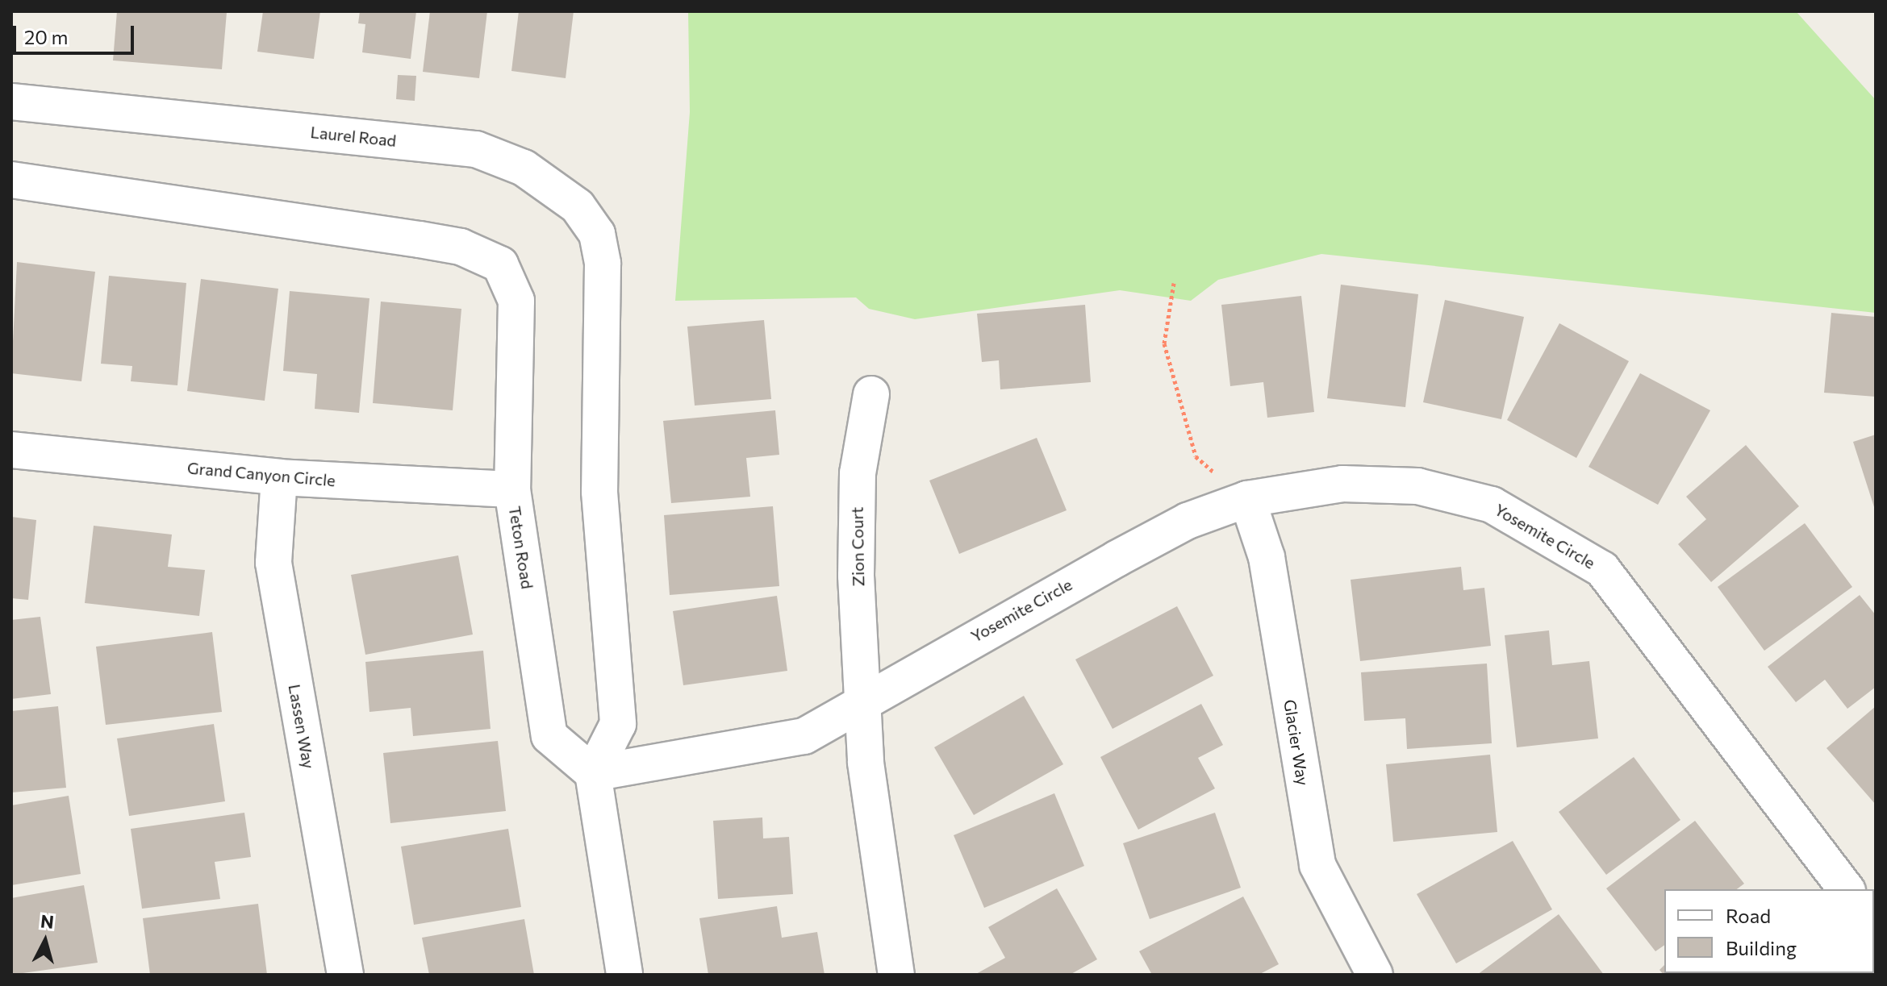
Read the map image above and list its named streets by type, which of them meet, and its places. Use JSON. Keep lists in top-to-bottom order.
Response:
{
  "streets": {
    "street": [
      "Laurel Road",
      "Grand Canyon Circle",
      "Yosemite Circle",
      "Zion Court",
      "Teton Road",
      "Lassen Way",
      "Glacier Way"
    ]
  },
  "crossings": [
    ["Laurel Road", "Yosemite Circle"],
    ["Laurel Road", "Teton Road"],
    ["Grand Canyon Circle", "Teton Road"],
    ["Grand Canyon Circle", "Lassen Way"],
    ["Yosemite Circle", "Zion Court"],
    ["Yosemite Circle", "Teton Road"],
    ["Yosemite Circle", "Glacier Way"]
  ],
  "legend": ["Road", "Building"],
  "scale_bar": "20 m",
  "north": "top"
}
